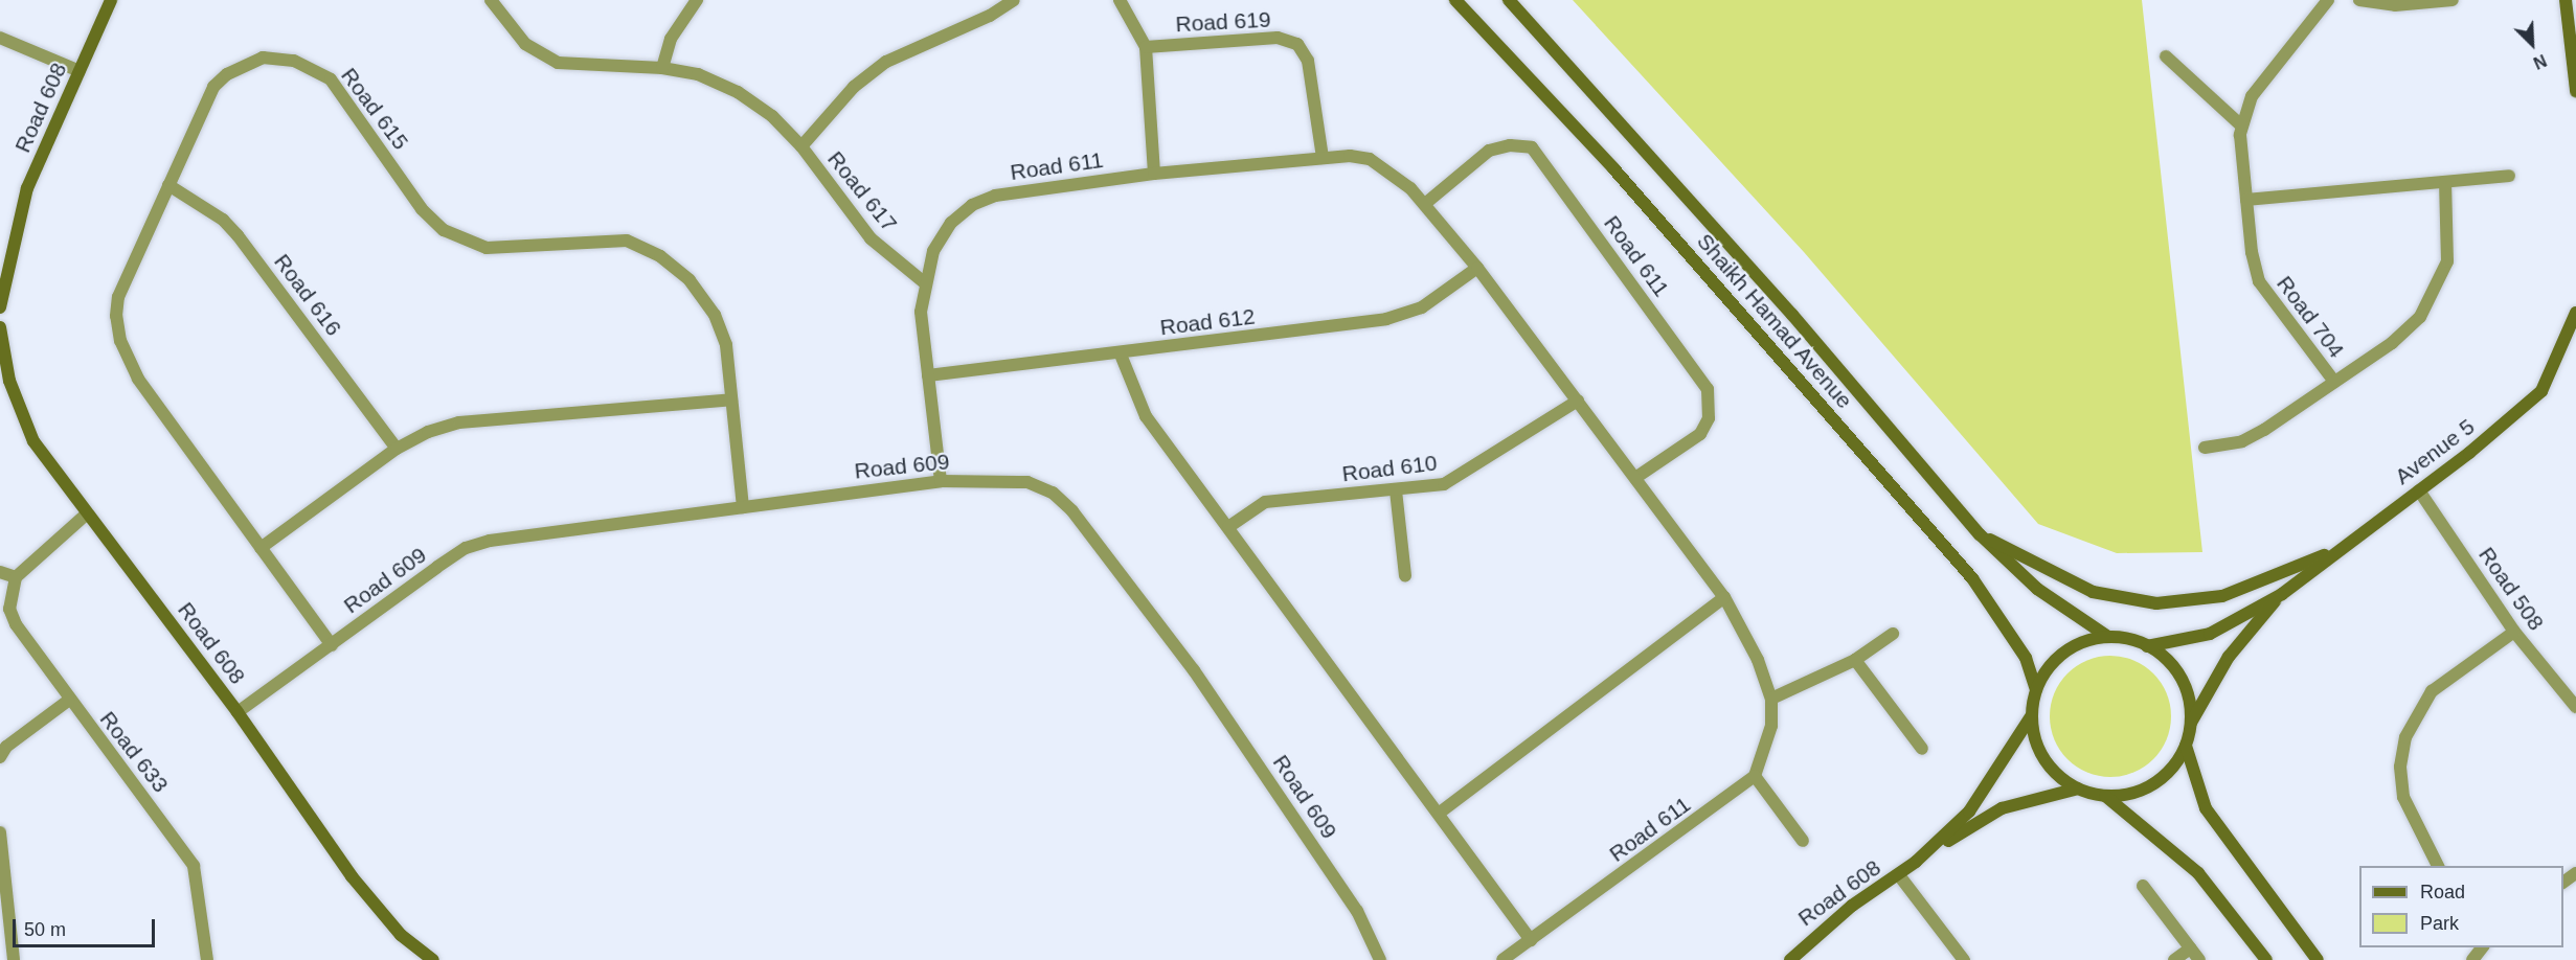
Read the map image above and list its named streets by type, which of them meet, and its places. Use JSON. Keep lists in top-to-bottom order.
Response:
{
  "streets": {
    "main road": ["Road 608", "Shaikh Hamad Avenue", "Avenue 5"],
    "street": [
      "Road 619",
      "Road 615",
      "Road 611",
      "Road 617",
      "Road 616",
      "Road 704",
      "Road 612",
      "Road 609",
      "Road 610",
      "Road 508",
      "Road 633"
    ]
  },
  "crossings": [
    ["Road 619", "Road 611"],
    ["Road 608", "Shaikh Hamad Avenue"],
    ["Road 608", "Avenue 5"],
    ["Road 608", "Road 609"],
    ["Road 615", "Road 616"],
    ["Road 615", "Road 609"],
    ["Road 611", "Road 617"],
    ["Road 611", "Road 612"],
    ["Road 611", "Road 609"],
    ["Road 611", "Road 610"],
    ["Shaikh Hamad Avenue", "Avenue 5"],
    ["Avenue 5", "Road 508"]
  ],
  "legend": ["Road", "Park"],
  "scale_bar": "50 m",
  "north": "bottom right"
}
